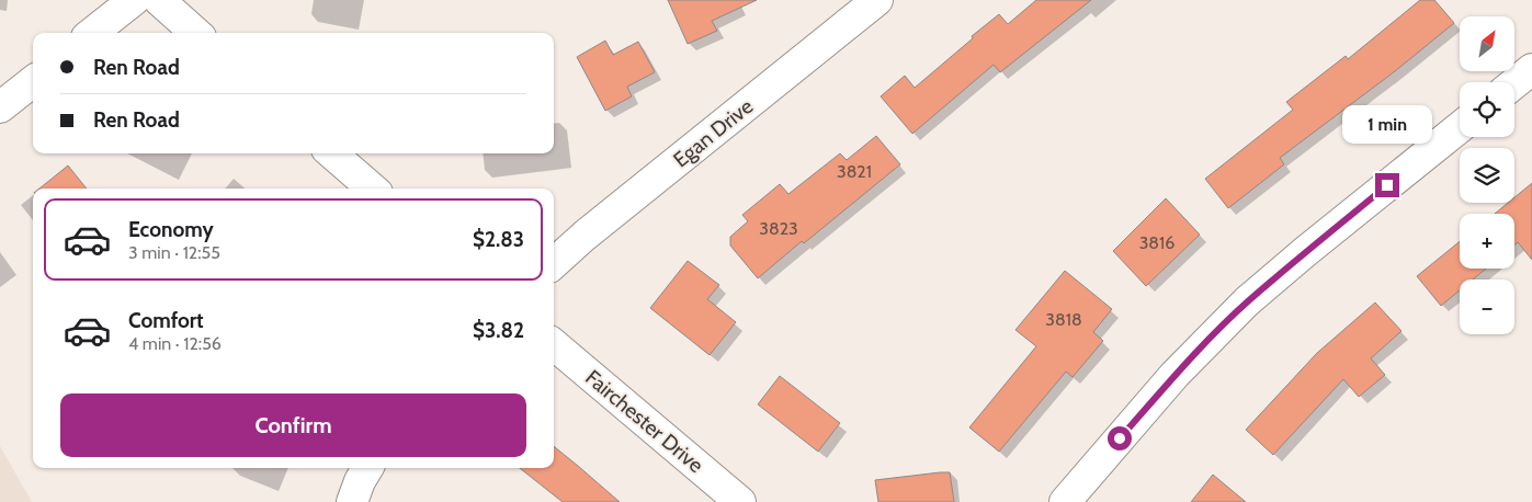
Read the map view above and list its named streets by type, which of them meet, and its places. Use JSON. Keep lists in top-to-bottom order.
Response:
{
  "streets": {
    "street": ["Egan Drive", "Fairchester Drive"]
  },
  "house_numbers": [
    "3821",
    "3823",
    "3816",
    "3818"
  ],
  "north": "top right",
  "page": {
    "map_buttons": ["+", "−"],
    "banner": ["Ren Road", "Ren Road"],
    "bubble": "1 min",
    "list": [
      {
        "name": "Economy",
        "note": "3 min · 12:55",
        "value": "$2.83"
      },
      {
        "name": "Comfort",
        "note": "4 min · 12:56",
        "value": "$3.82"
      }
    ],
    "buttons": "Confirm"
  }
}
